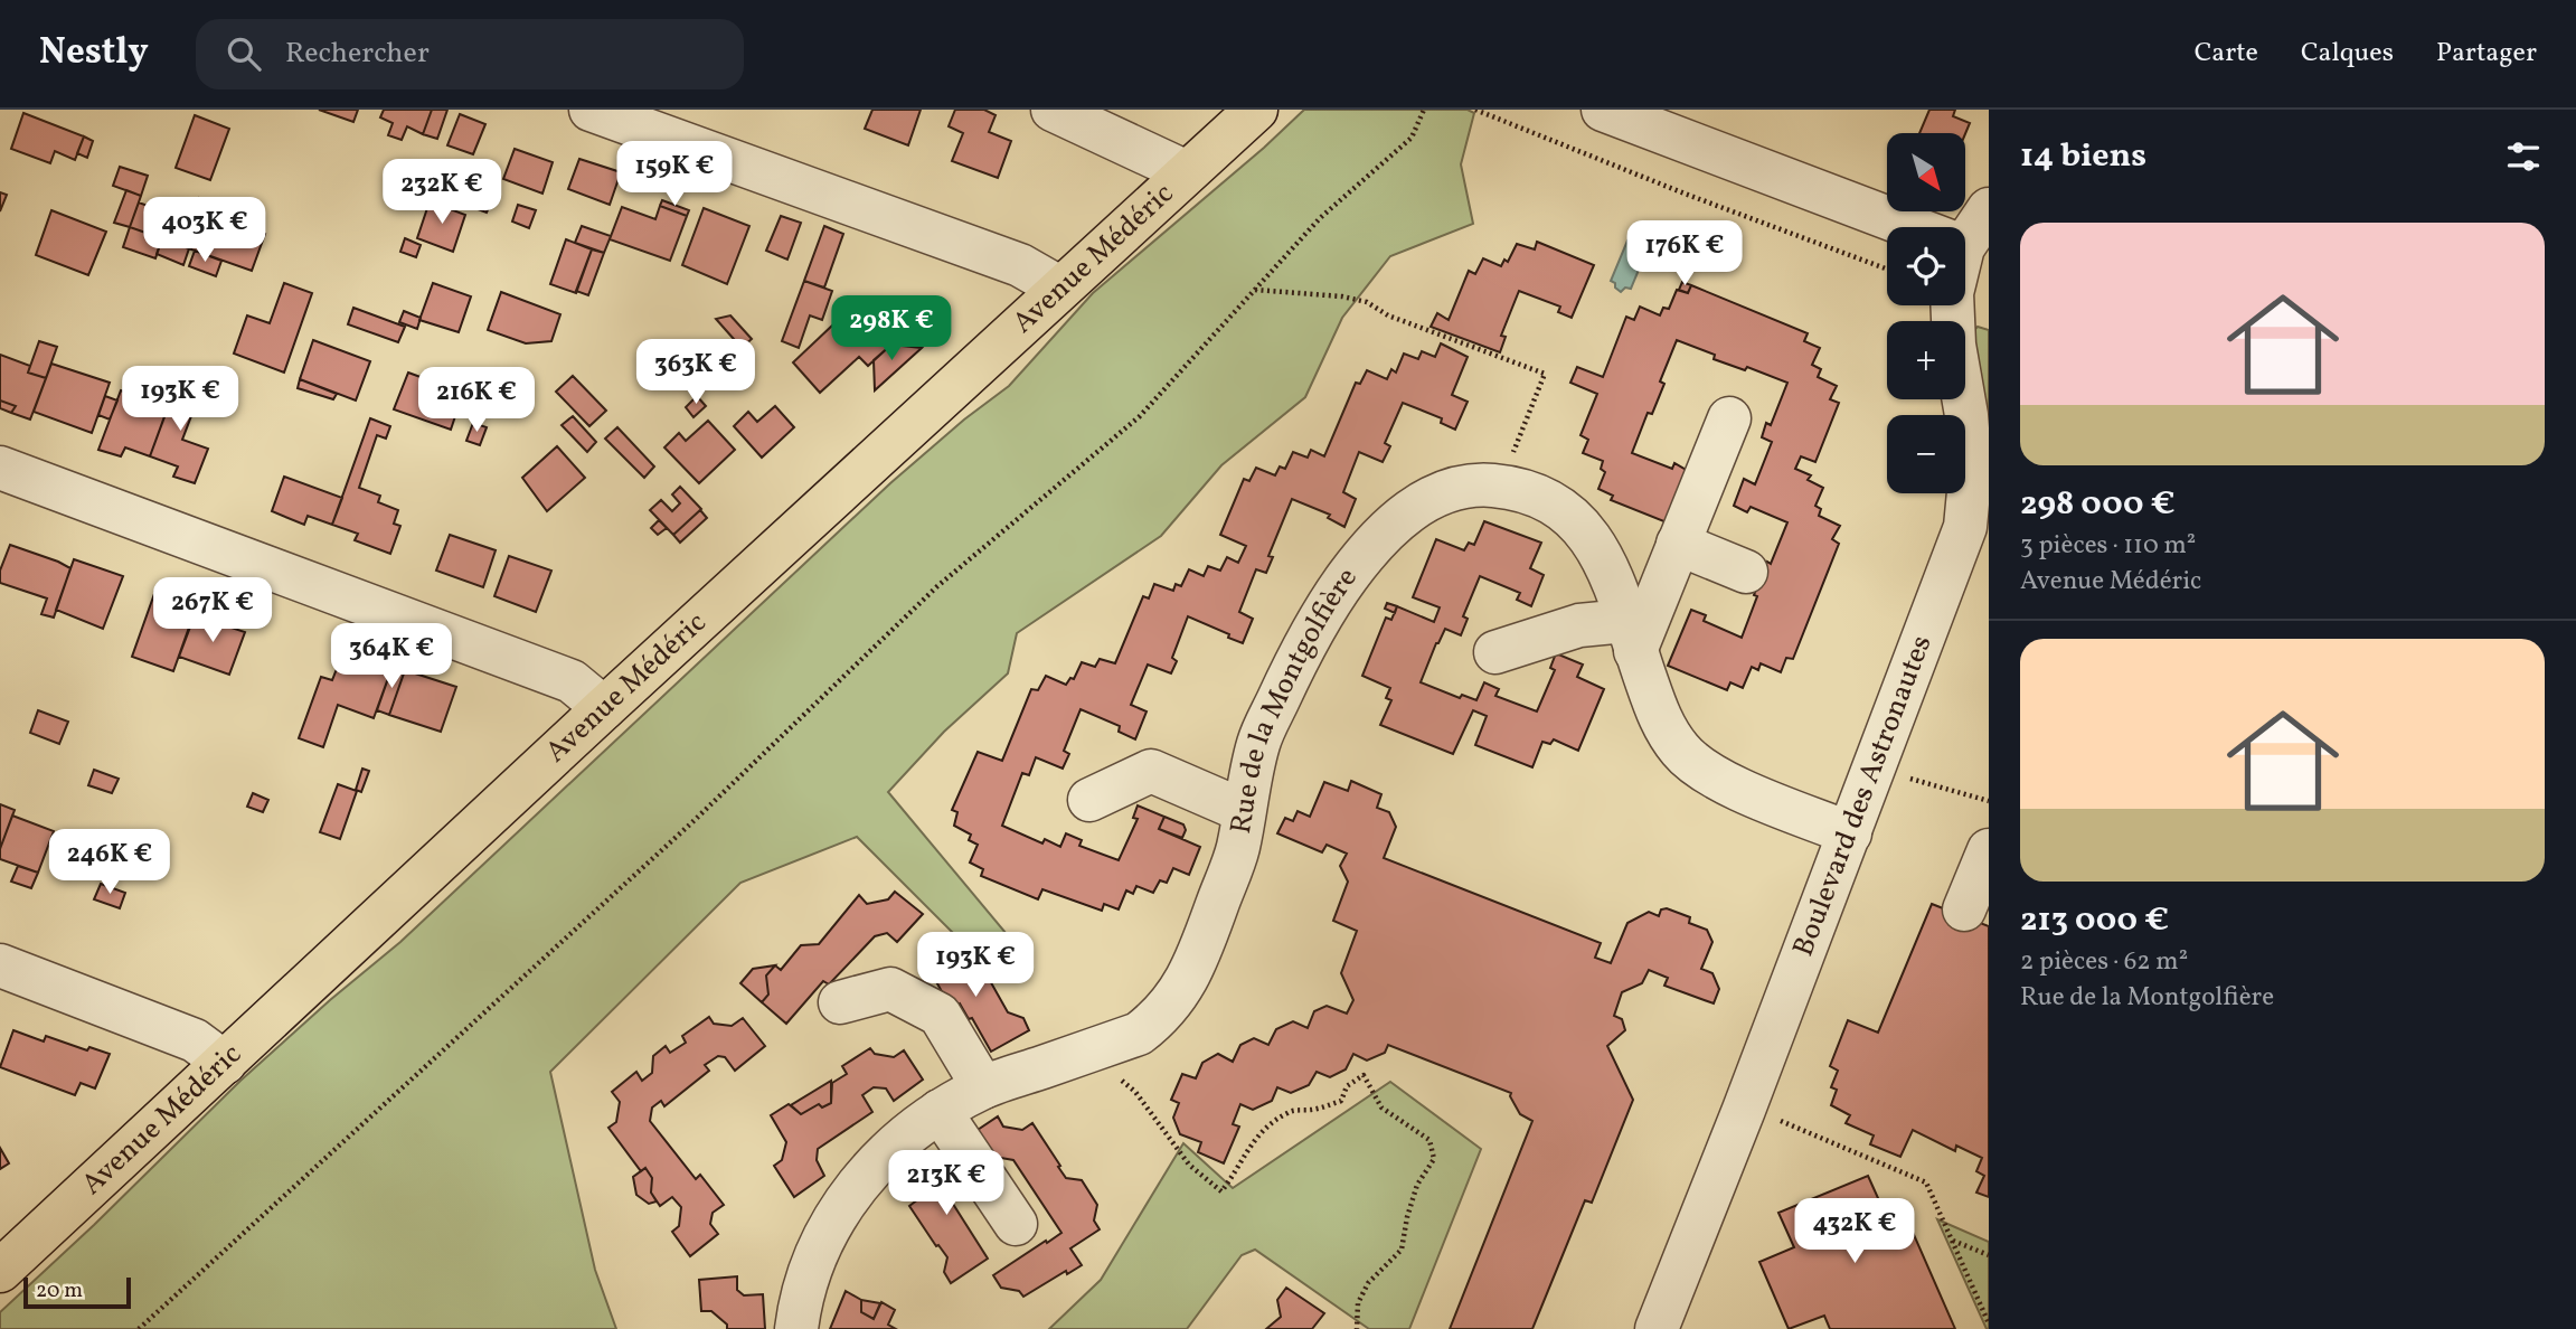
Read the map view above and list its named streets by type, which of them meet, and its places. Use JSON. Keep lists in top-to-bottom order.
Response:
{
  "streets": {
    "main road": ["Avenue Médéric"],
    "street": ["Rue de la Montgolfière", "Boulevard des Astronautes"]
  },
  "crossings": [
    ["Rue de la Montgolfière", "Boulevard des Astronautes"]
  ],
  "scale_bar": "20 m",
  "north": "bottom right",
  "page": {
    "header": "Nestly",
    "search": "Rechercher",
    "nav": ["Carte", "Calques", "Partager"],
    "heading": "14 biens",
    "map_buttons": ["+", "−"],
    "price": [
      "159K €",
      "232K €",
      "403K €",
      "176K €",
      "298K €",
      "363K €",
      "193K €",
      "216K €",
      "267K €",
      "364K €",
      "246K €",
      "193K €",
      "213K €",
      "432K €"
    ],
    "list": [
      {
        "name": "298 000 €",
        "note": "3 pièces · 110 m² · Avenue Médéric"
      },
      {
        "name": "213 000 €",
        "note": "2 pièces · 62 m² · Rue de la Montgolfière"
      }
    ],
    "scale": "20 m"
  }
}
